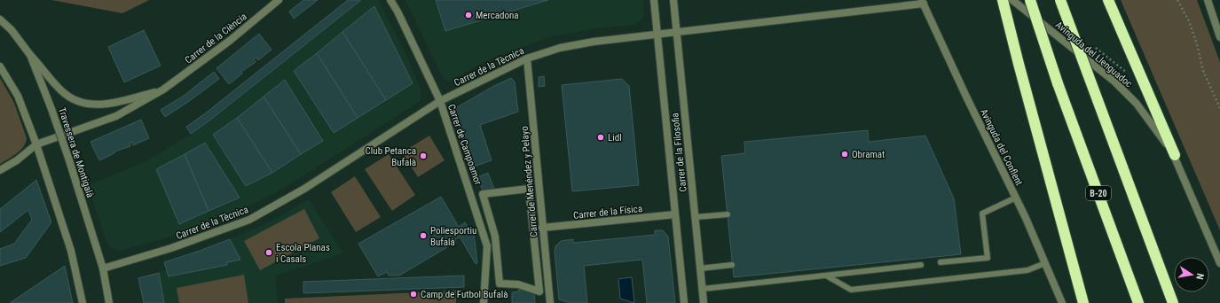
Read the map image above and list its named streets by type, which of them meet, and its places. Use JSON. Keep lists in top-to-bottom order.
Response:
{
  "streets": {
    "highway": ["B-20"],
    "street": [
      "Carrer de la Ciència",
      "Avinguda del Llenguadoc",
      "Carrer de la Tècnica",
      "Carrer de Campoamor",
      "Avinguda del Conflent",
      "Travessera de Montigalà",
      "Carrer de la Filosofia",
      "Carrer de Menéndez y Pelayo",
      "Carrer de la Física"
    ]
  },
  "crossings": [
    ["Carrer de la Ciència", "Travessera de Montigalà"],
    ["Carrer de la Tècnica", "Carrer de Campoamor"],
    ["Carrer de la Tècnica", "Avinguda del Conflent"],
    ["Carrer de la Tècnica", "Travessera de Montigalà"],
    ["Carrer de la Tècnica", "Carrer de la Filosofia"],
    ["Carrer de la Tècnica", "Carrer de Menéndez y Pelayo"],
    ["Carrer de la Filosofia", "Carrer de la Física"],
    ["Carrer de Menéndez y Pelayo", "Carrer de la Física"]
  ],
  "places": [
    "Mercadona",
    "Lidl",
    "Obramat",
    "Club Petanca Bufalà",
    "Poliesportiu Bufalà",
    "Escola Planas i Casals",
    "Camp de Futbol Bufalà"
  ],
  "north": "right"
}
